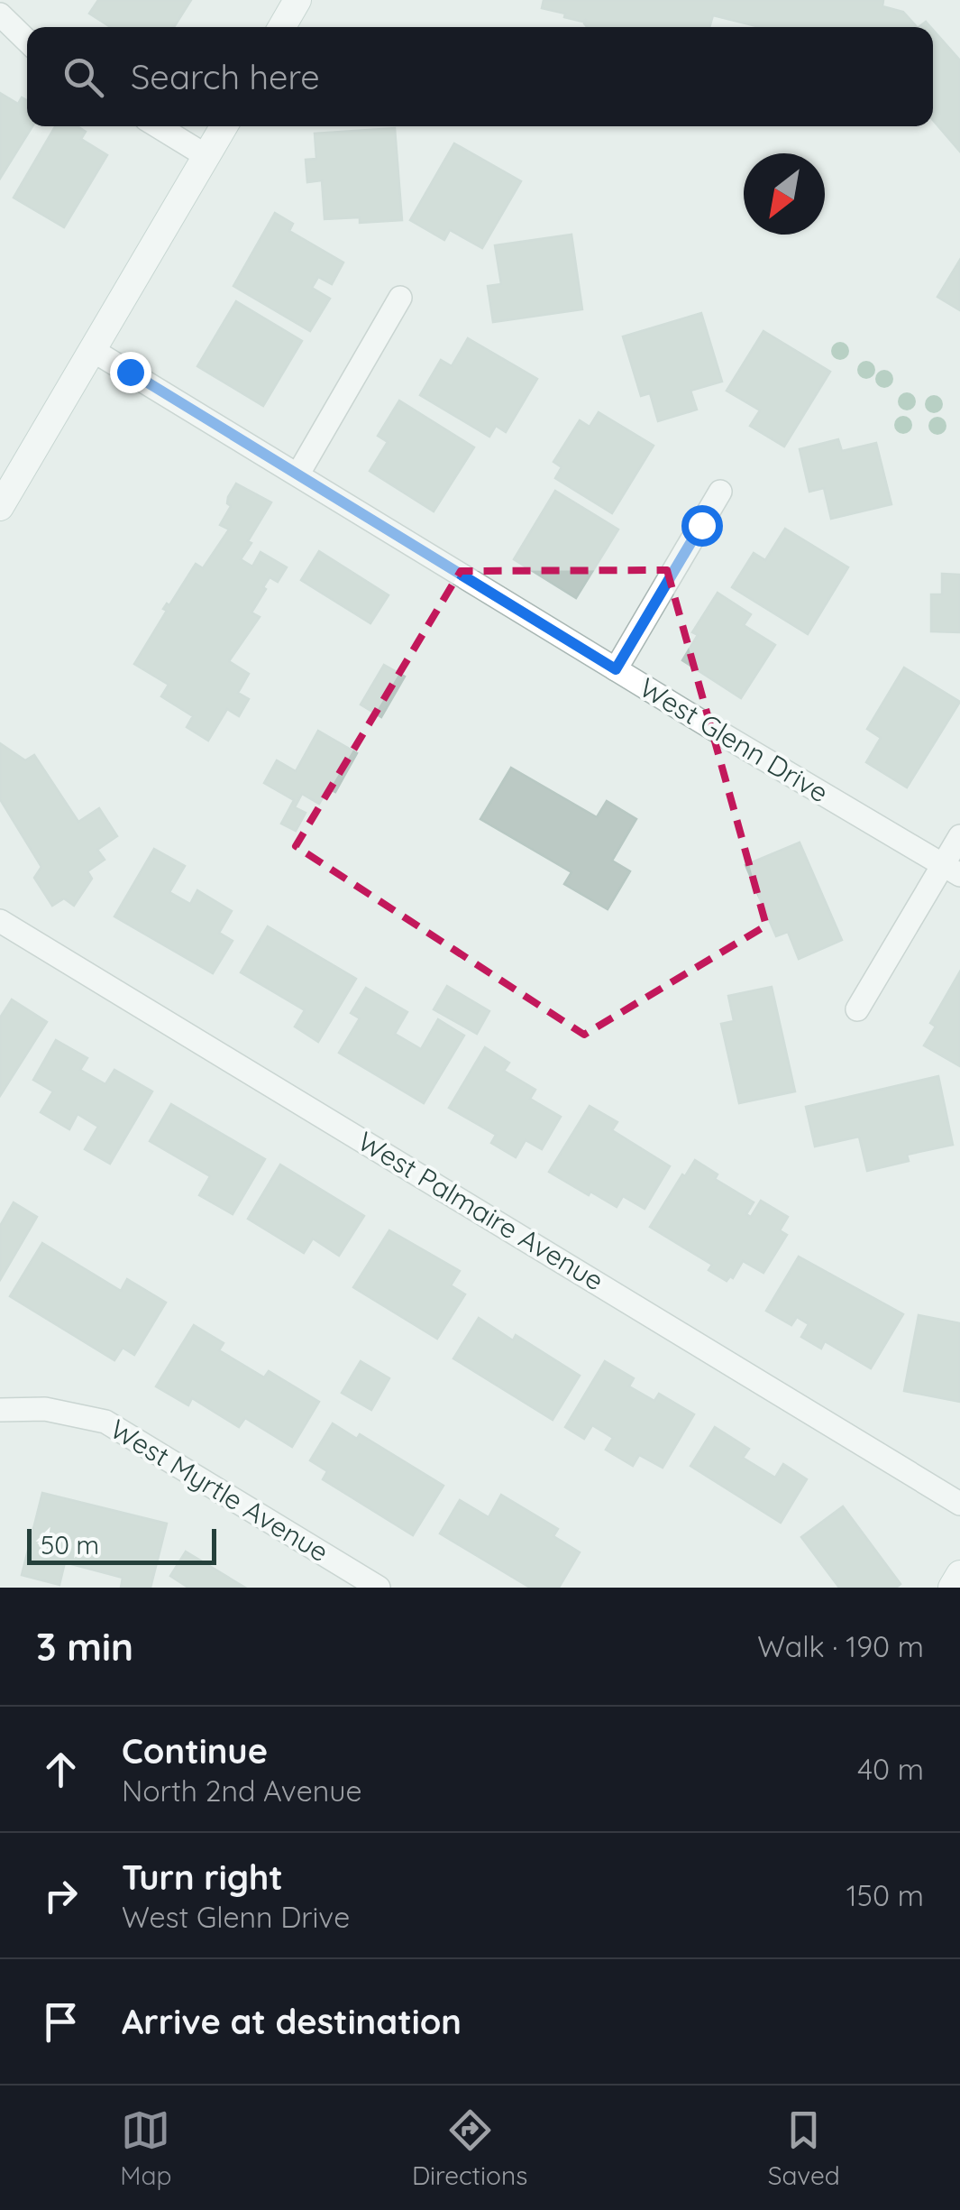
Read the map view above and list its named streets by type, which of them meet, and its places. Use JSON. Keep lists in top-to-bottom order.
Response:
{
  "streets": {
    "street": ["West Glenn Drive", "West Palmaire Avenue", "West Myrtle Avenue"]
  },
  "scale_bar": "50 m",
  "north": "bottom left",
  "page": {
    "search": "Search here",
    "scale": "50 m",
    "heading": ["3 min", "Walk · 190 m"],
    "list": [
      ["Continue", "North 2nd Avenue", "40 m"],
      ["Turn right", "West Glenn Drive", "150 m"],
      "Arrive at destination"
    ],
    "nav": ["Map", "Directions", "Saved"]
  }
}
